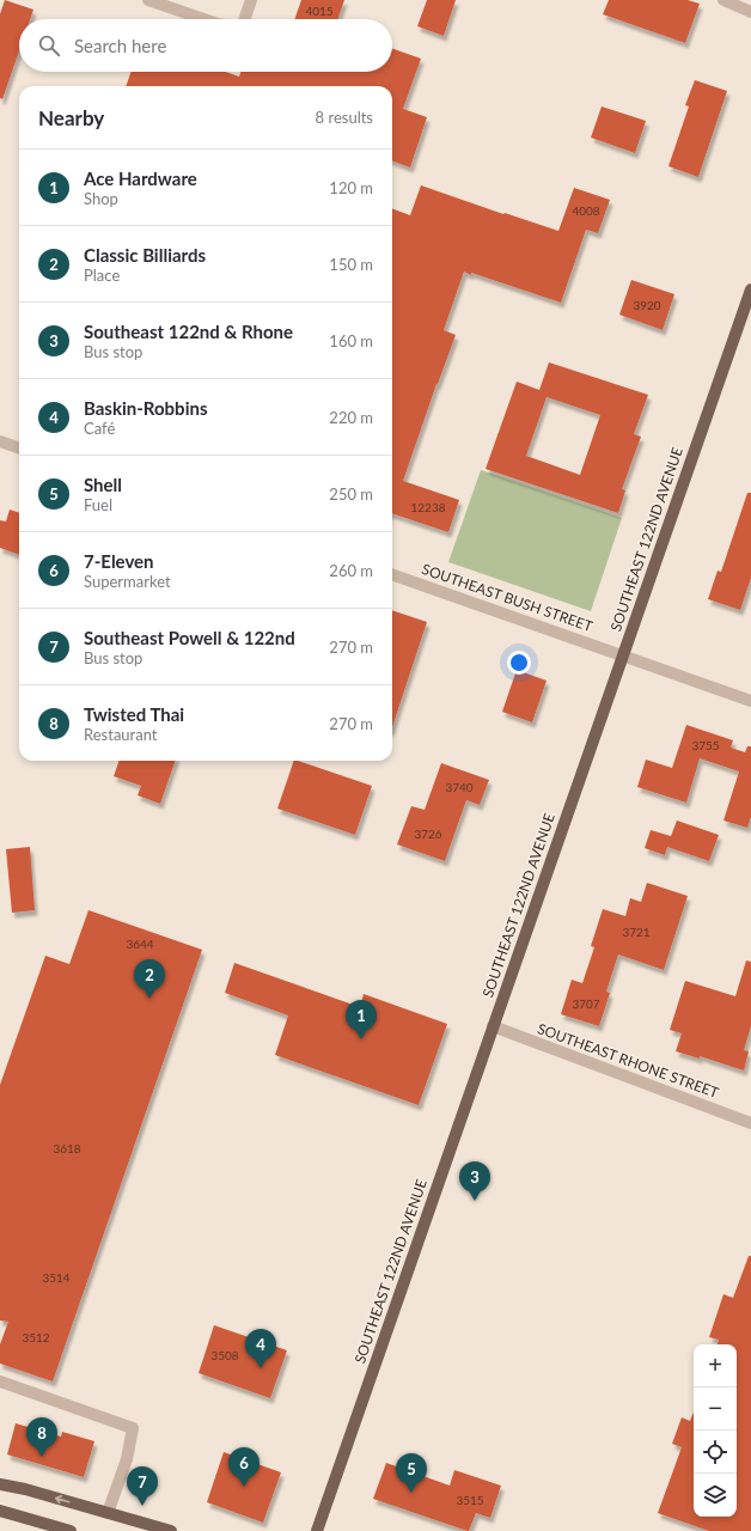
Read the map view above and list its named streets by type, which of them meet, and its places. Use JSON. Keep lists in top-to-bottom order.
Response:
{
  "streets": {
    "main road": ["SOUTHEAST 122ND AVENUE"],
    "street": ["SOUTHEAST BUSH STREET", "SOUTHEAST RHONE STREET"]
  },
  "crossings": [
    ["SOUTHEAST 122ND AVENUE", "SOUTHEAST BUSH STREET"],
    ["SOUTHEAST 122ND AVENUE", "SOUTHEAST RHONE STREET"]
  ],
  "house_numbers": [
    "4015",
    "4008",
    "3920",
    "12238",
    "3755",
    "3740",
    "3726",
    "3721",
    "3644",
    "3707",
    "3618",
    "3514",
    "3512",
    "3508",
    "3515"
  ],
  "page": {
    "search": "Search here",
    "heading": ["Nearby", "8 results"],
    "list": [
      {
        "mark": "1",
        "name": "Ace Hardware",
        "note": "Shop",
        "value": "120 m"
      },
      {
        "mark": "2",
        "name": "Classic Billiards",
        "note": "Place",
        "value": "150 m"
      },
      {
        "mark": "3",
        "name": "Southeast 122nd & Rhone",
        "note": "Bus stop",
        "value": "160 m"
      },
      {
        "mark": "4",
        "name": "Baskin-Robbins",
        "note": "Café",
        "value": "220 m"
      },
      {
        "mark": "5",
        "name": "Shell",
        "note": "Fuel",
        "value": "250 m"
      },
      {
        "mark": "6",
        "name": "7-Eleven",
        "note": "Supermarket",
        "value": "260 m"
      },
      {
        "mark": "7",
        "name": "Southeast Powell & 122nd",
        "note": "Bus stop",
        "value": "270 m"
      },
      {
        "mark": "8",
        "name": "Twisted Thai",
        "note": "Restaurant",
        "value": "270 m"
      }
    ],
    "pins": [
      "2",
      "1",
      "3",
      "4",
      "8",
      "6",
      "5",
      "7"
    ],
    "map_buttons": ["+", "−"]
  }
}
